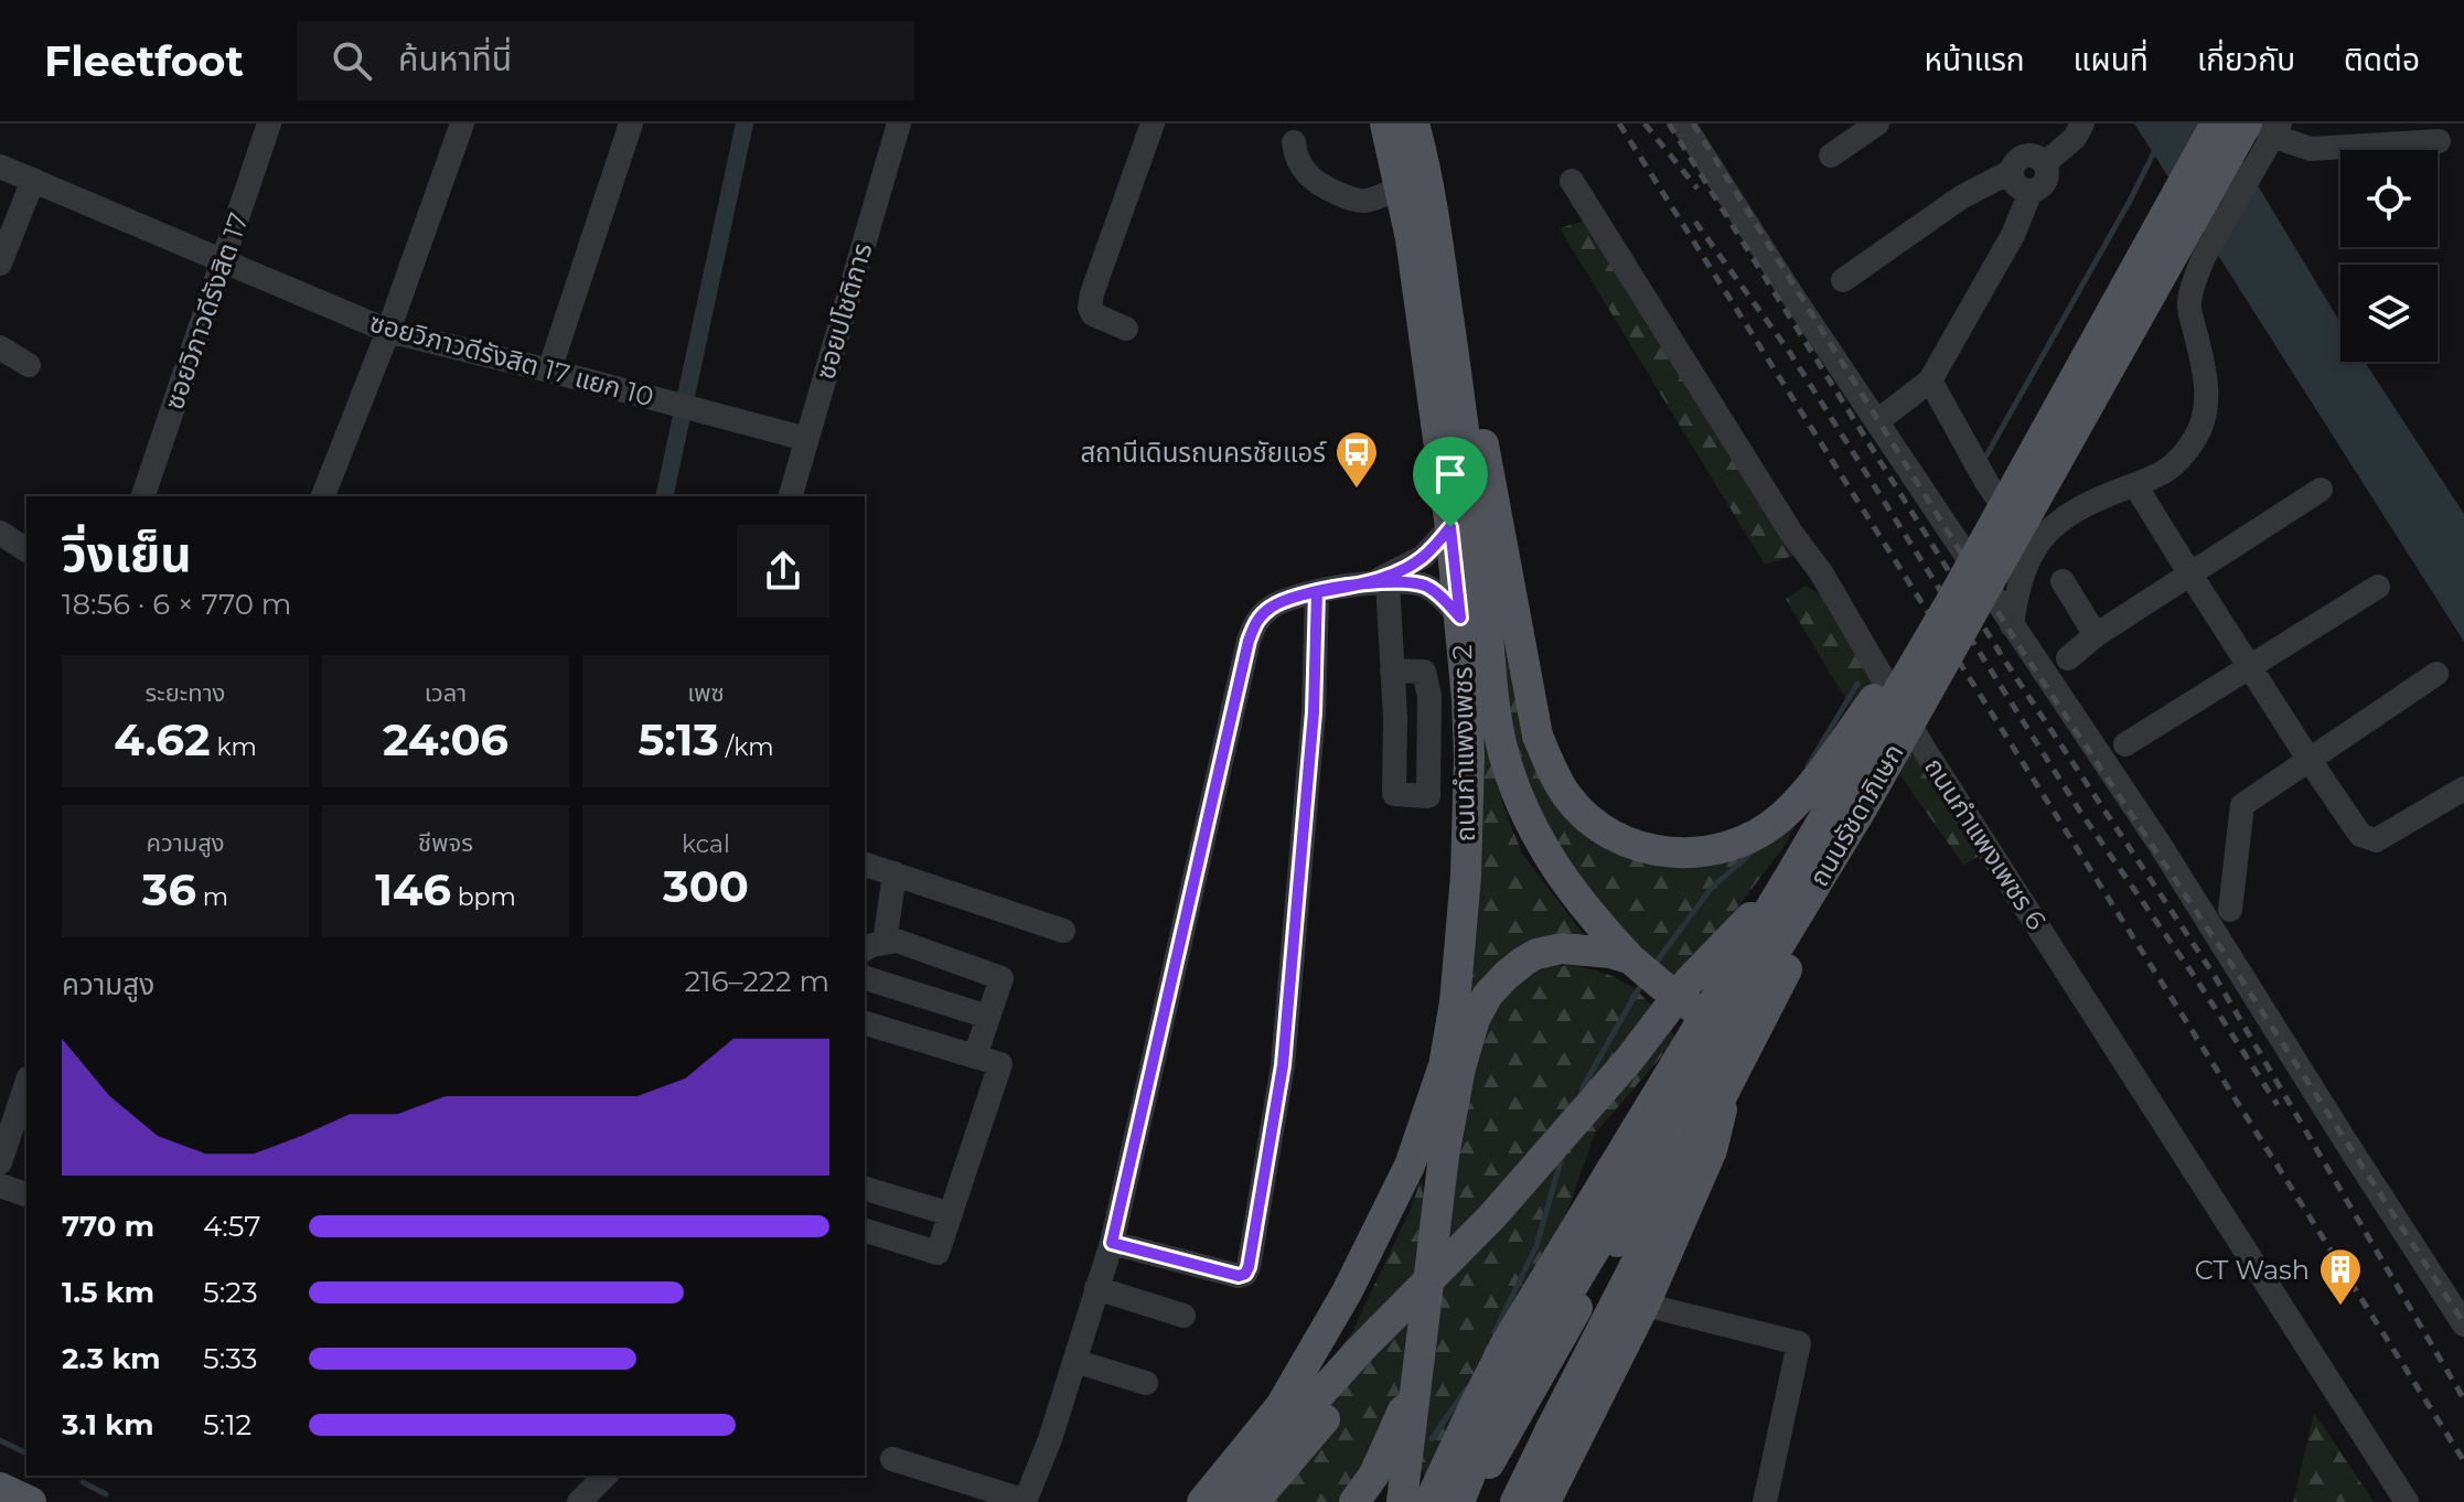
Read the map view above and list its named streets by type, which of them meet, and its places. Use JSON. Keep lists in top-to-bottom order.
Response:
{
  "streets": {
    "main road": ["ถนนกำแพงเพชร 2", "ถนนรัชดาภิเษก"],
    "street": [
      "ซอยวิภาวดีรังสิต 17",
      "ซอยปโชติการ",
      "ซอยวิภาวดีรังสิต 17 แยก 10",
      "ถนนกำแพงเพชร 6"
    ]
  },
  "crossings": [
    ["ซอยวิภาวดีรังสิต 17", "ซอยวิภาวดีรังสิต 17 แยก 10"],
    ["ซอยปโชติการ", "ซอยวิภาวดีรังสิต 17 แยก 10"]
  ],
  "places": {
    "bus stop": ["สถานีเดินรถนครชัยแอร์"],
    "building": ["CT Wash"]
  },
  "page": {
    "header": "Fleetfoot",
    "search": "ค้นหาที่นี่",
    "nav": [
      "หน้าแรก",
      "แผนที่",
      "เกี่ยวกับ",
      "ติดต่อ"
    ],
    "heading": ["วิ่งเย็น", "18:56 · 6 × 770 m"],
    "stats": [
      ["ระยะทาง", "4.62 km"],
      ["เวลา", "24:06"],
      ["เพซ", "5:13 /km"],
      ["ความสูง", "36 m"],
      ["ชีพจร", "146 bpm"],
      ["kcal", "300"]
    ],
    "chart": ["ความสูง", "216–222 m"],
    "list": [
      {
        "name": "770 m",
        "note": "4:57"
      },
      {
        "name": "1.5 km",
        "note": "5:23"
      },
      {
        "name": "2.3 km",
        "note": "5:33"
      },
      {
        "name": "3.1 km",
        "note": "5:12"
      }
    ]
  }
}
